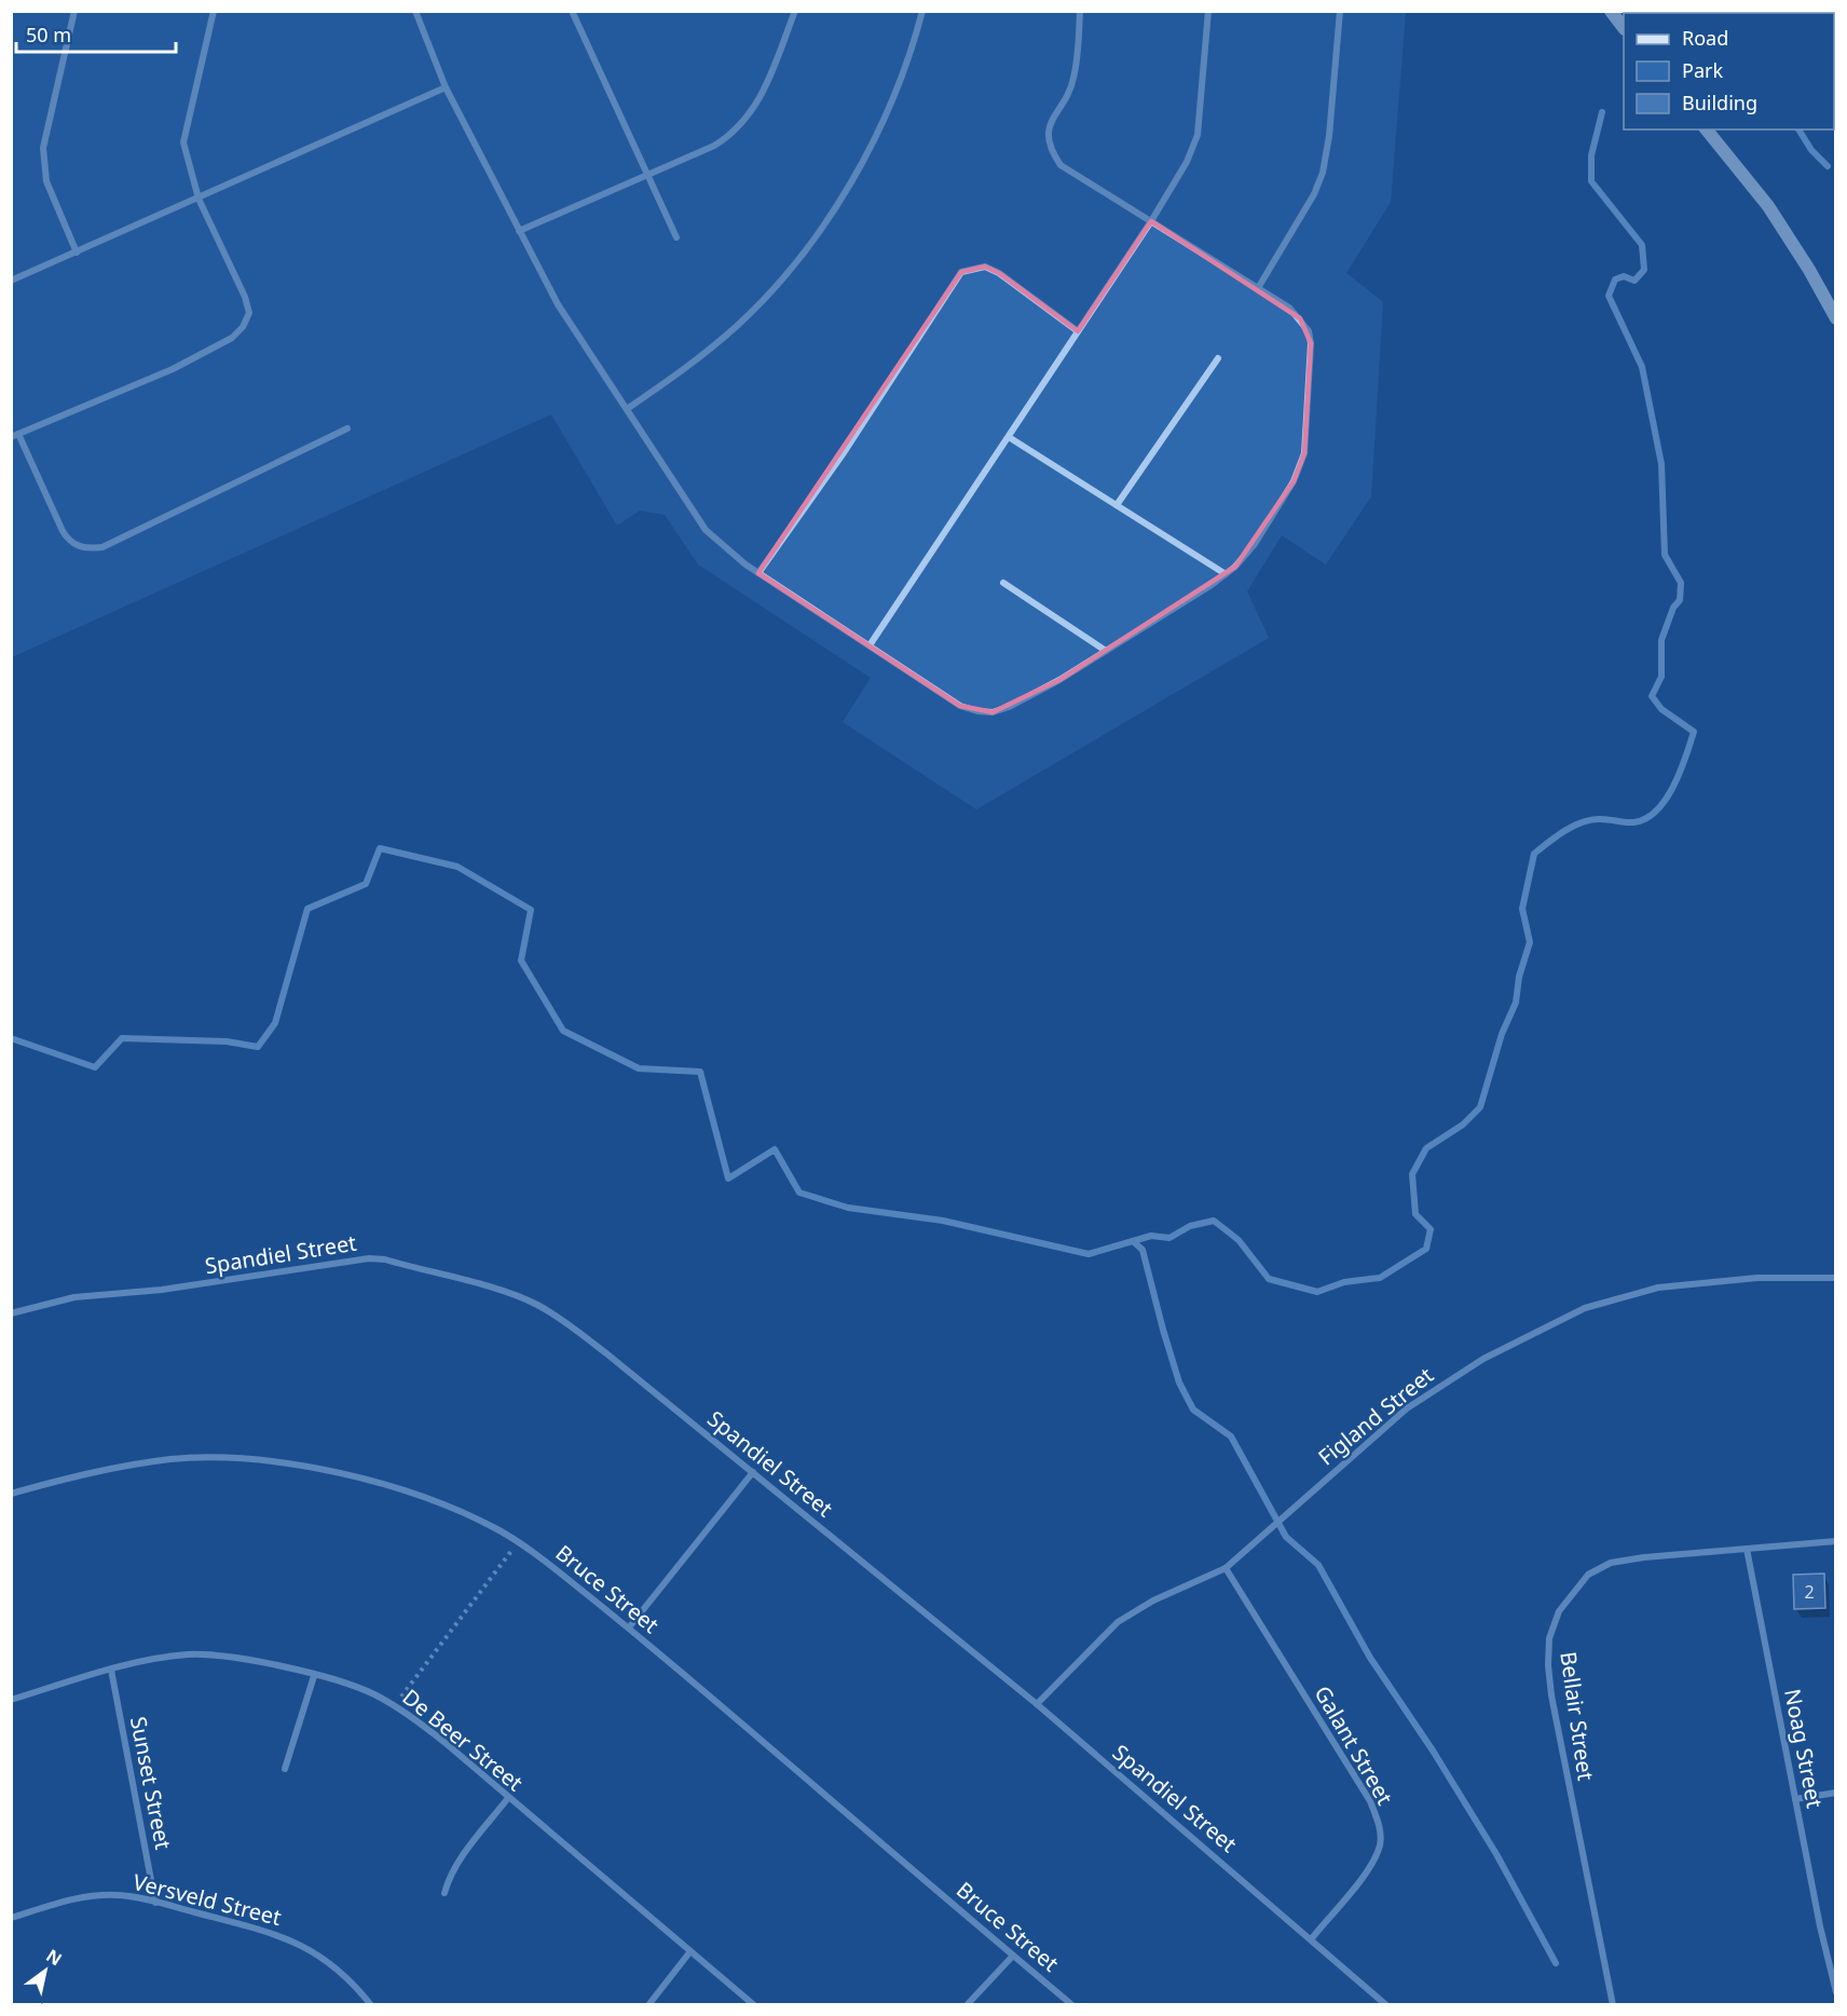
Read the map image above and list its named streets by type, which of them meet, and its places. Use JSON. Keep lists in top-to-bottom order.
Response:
{
  "streets": {
    "street": [
      "Spandiel Street",
      "Figland Street",
      "Bruce Street",
      "Bellair Street",
      "De Beer Street",
      "Galant Street",
      "Noag Street",
      "Sunset Street",
      "Versveld Street"
    ]
  },
  "crossings": [
    ["Spandiel Street", "Figland Street"],
    ["Spandiel Street", "Galant Street"],
    ["Figland Street", "Galant Street"],
    ["Bellair Street", "Noag Street"],
    ["De Beer Street", "Sunset Street"],
    ["Sunset Street", "Versveld Street"]
  ],
  "house_numbers": ["2"],
  "legend": ["Road", "Park", "Building"],
  "scale_bar": "50 m",
  "north": "top right"
}
